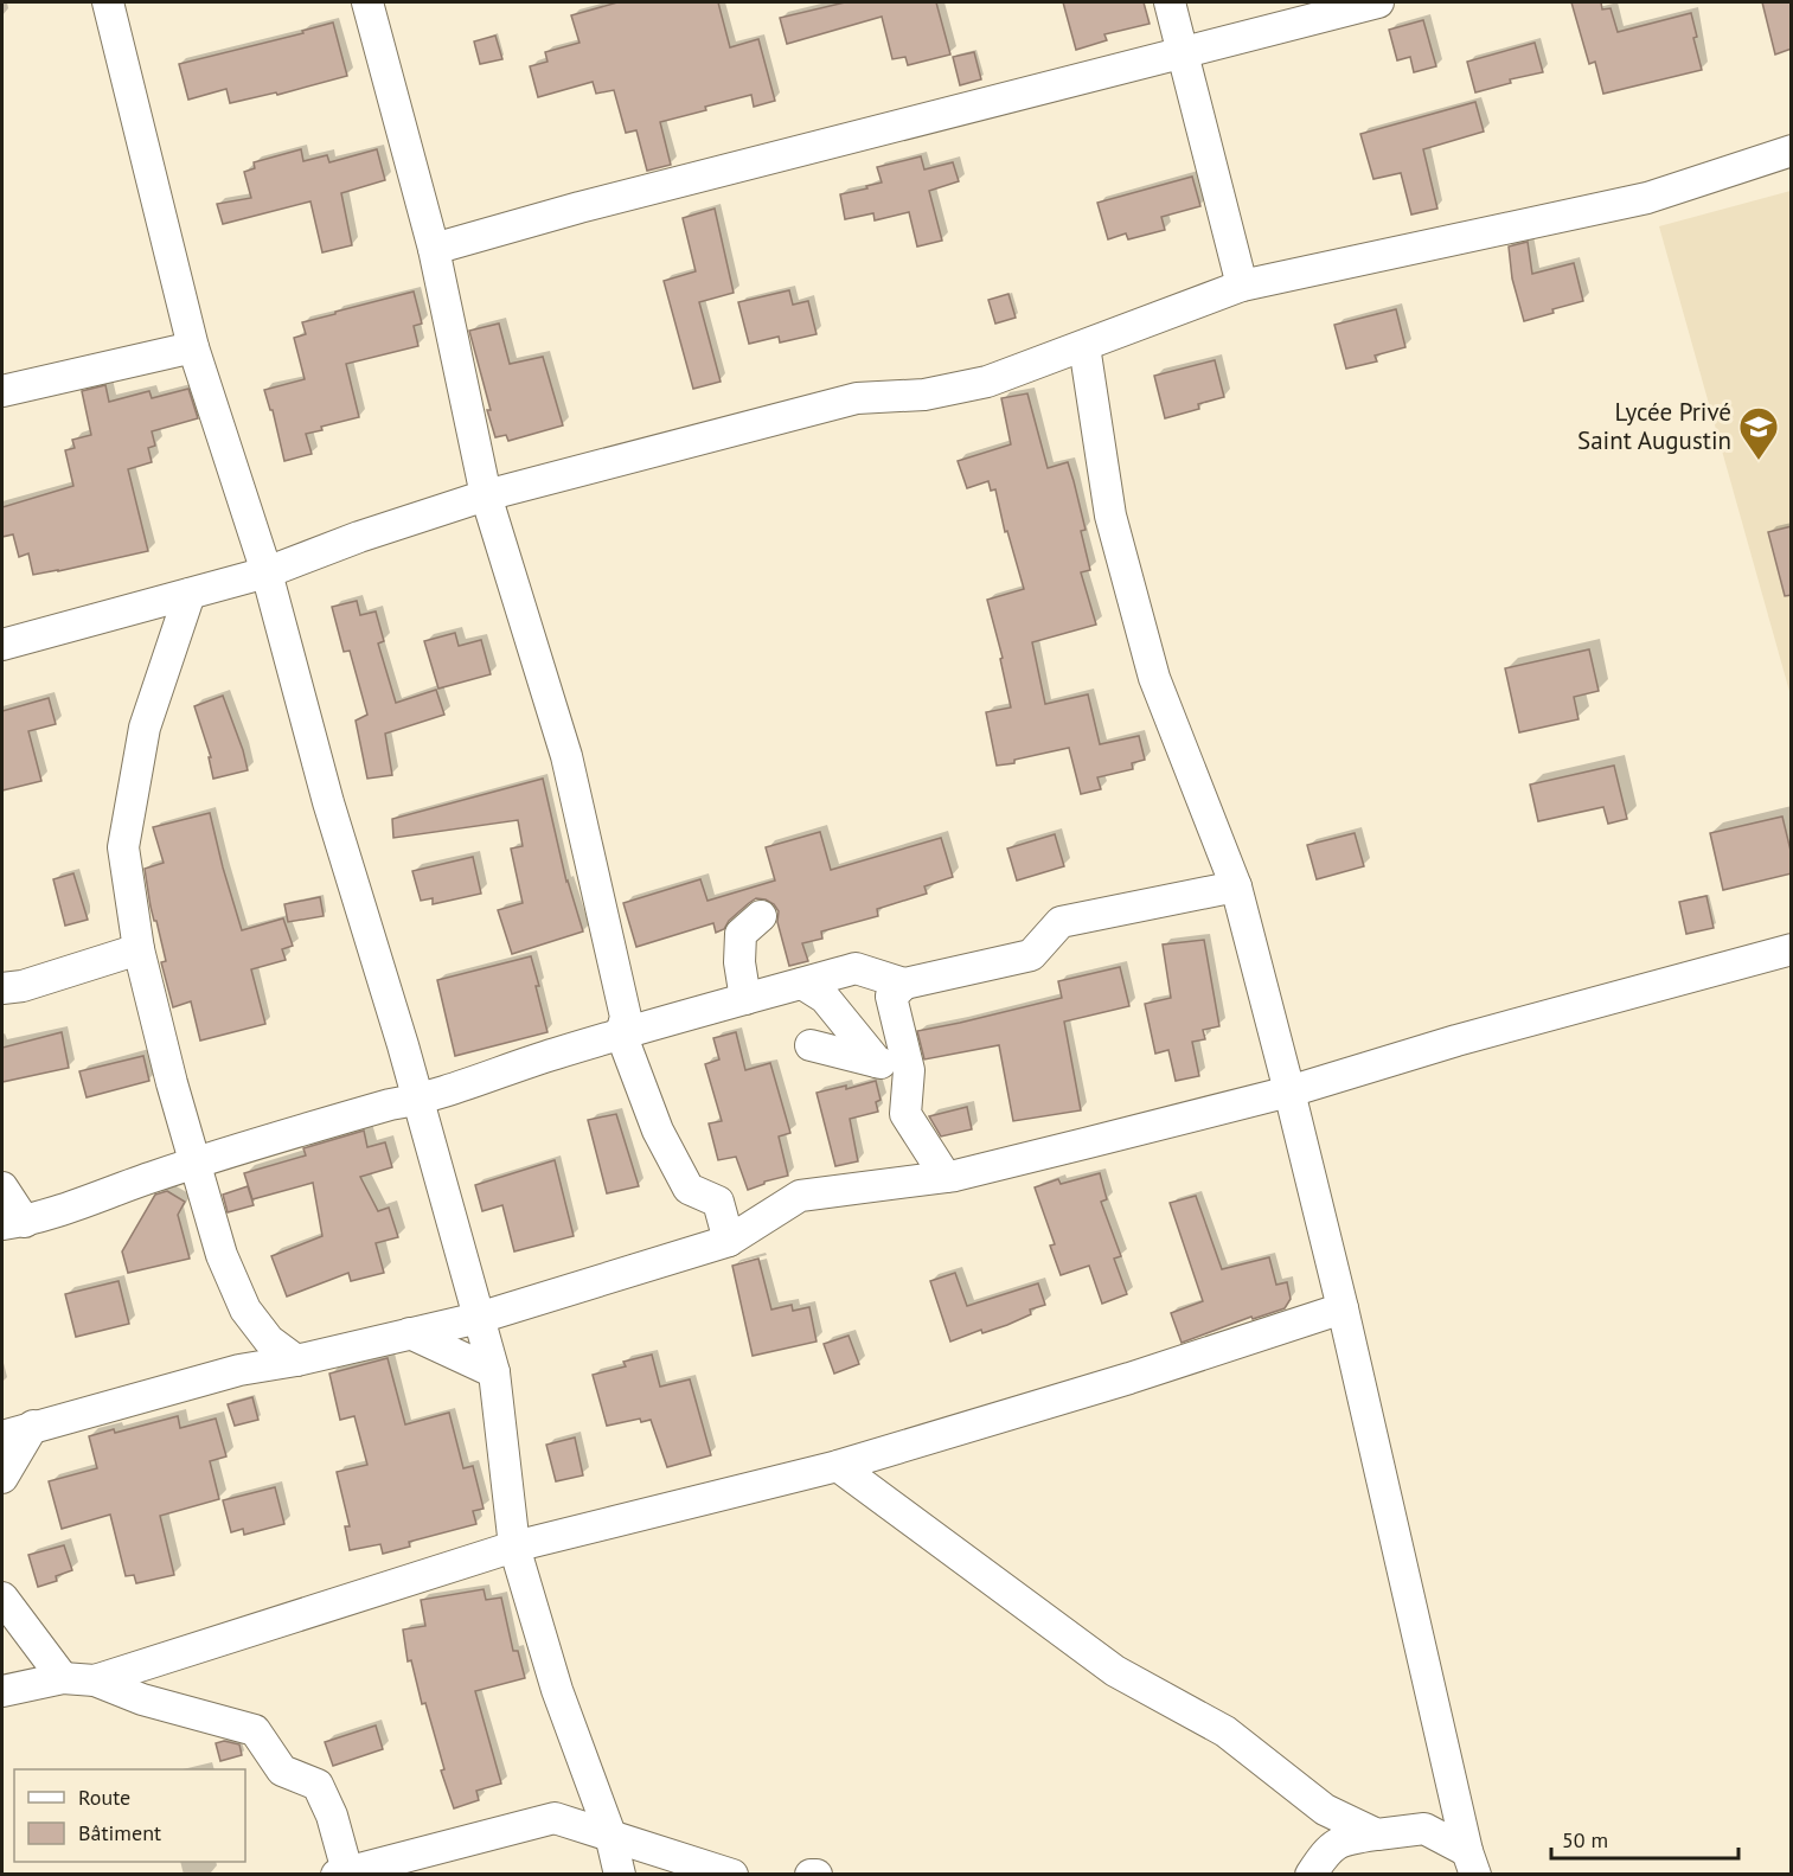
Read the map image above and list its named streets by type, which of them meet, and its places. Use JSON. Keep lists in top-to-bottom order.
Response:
{
  "places": {
    "school or university": ["Lycée Privé Saint Augustin"]
  },
  "legend": ["Route", "Bâtiment"],
  "scale_bar": "50 m"
}
